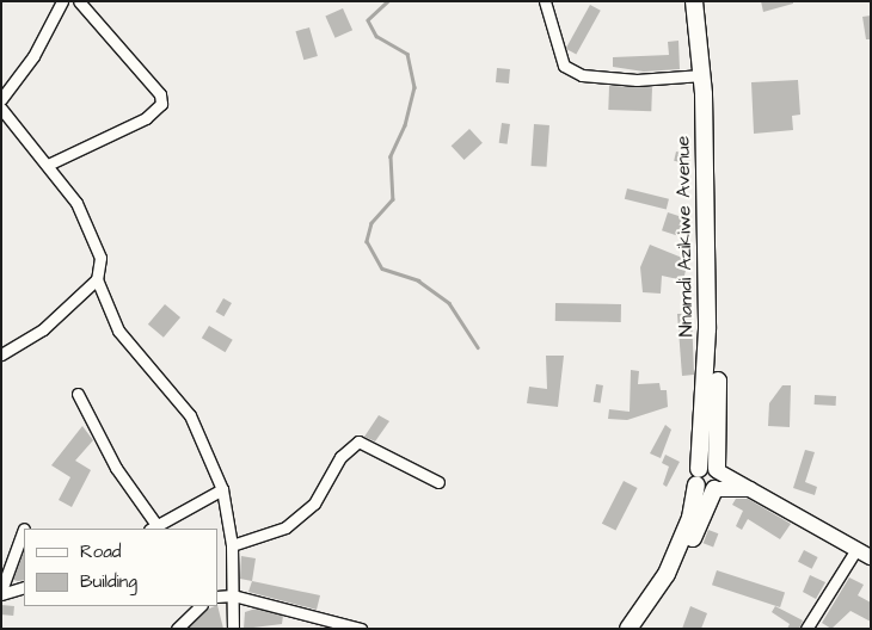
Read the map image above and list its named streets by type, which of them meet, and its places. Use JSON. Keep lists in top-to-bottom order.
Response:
{
  "streets": {
    "main road": ["Nnamdi Azikiwe Avenue"]
  },
  "legend": ["Road", "Building"]
}
